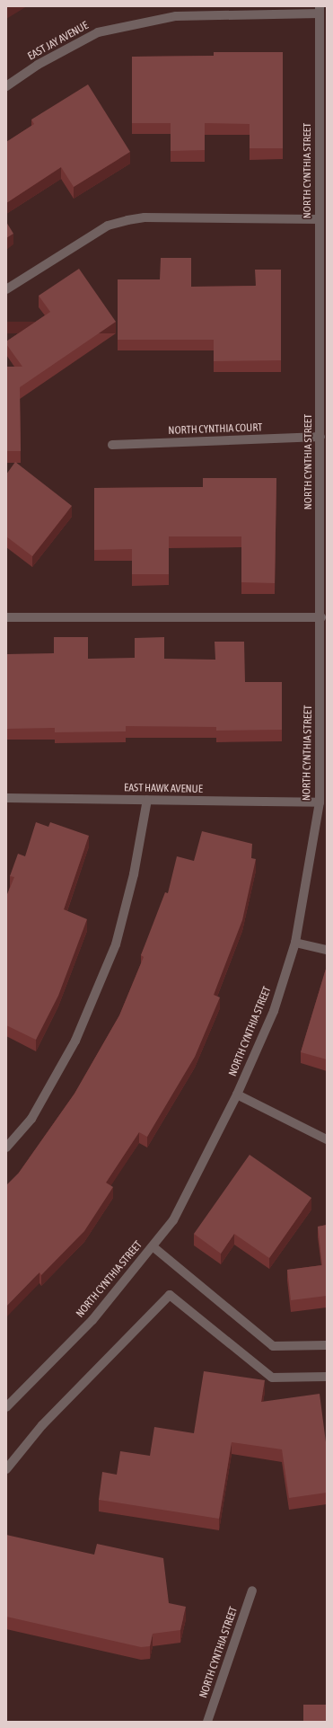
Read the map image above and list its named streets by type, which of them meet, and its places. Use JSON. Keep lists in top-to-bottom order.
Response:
{
  "streets": {
    "street": [
      "EAST JAY AVENUE",
      "NORTH CYNTHIA STREET",
      "NORTH CYNTHIA COURT",
      "EAST HAWK AVENUE"
    ]
  },
  "crossings": [
    ["EAST JAY AVENUE", "NORTH CYNTHIA STREET"],
    ["NORTH CYNTHIA STREET", "NORTH CYNTHIA COURT"],
    ["NORTH CYNTHIA STREET", "EAST HAWK AVENUE"]
  ]
}
